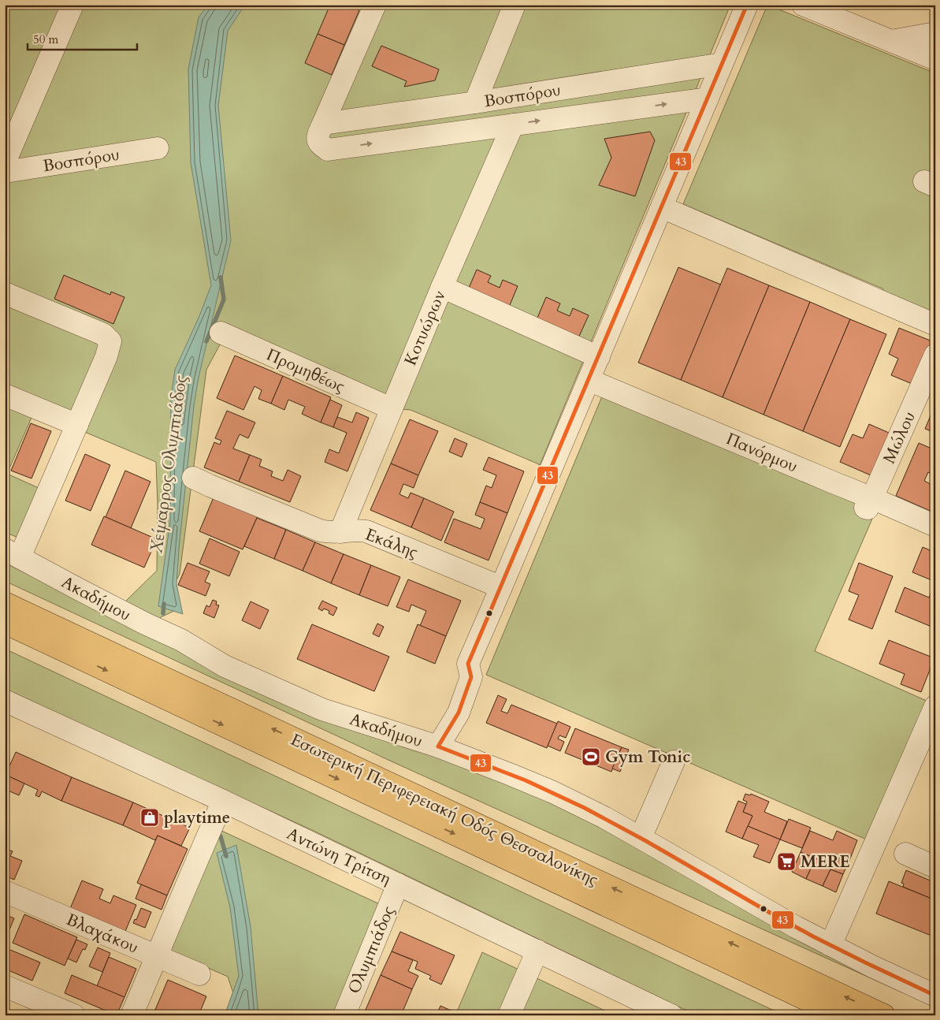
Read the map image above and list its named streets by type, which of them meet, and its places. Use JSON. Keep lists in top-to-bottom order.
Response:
{
  "streets": {
    "highway": ["Εσωτερική Περιφερειακή Οδός Θεσσαλονίκης"],
    "street": [
      "Βοσπόρου",
      "Κοτυώρων",
      "Προμηθέως",
      "Μώλου",
      "Πανόρμου",
      "Εκάλης",
      "Ακαδήμου",
      "Αντώνη Τρίτση",
      "Βλαχάκου",
      "Ολυμπιάδος"
    ]
  },
  "crossings": [
    ["Βοσπόρου", "Κοτυώρων"],
    ["Κοτυώρων", "Προμηθέως"],
    ["Κοτυώρων", "Εκάλης"],
    ["Μώλου", "Πανόρμου"],
    ["Αντώνη Τρίτση", "Ολυμπιάδος"]
  ],
  "water": ["Χείμαρρος Ολυμπιάδος"],
  "places": {
    "sports": ["Gym Tonic"],
    "shop": ["playtime"],
    "supermarket": ["MERE"]
  },
  "lines": ["transit line 43"],
  "scale_bar": "50 m"
}
